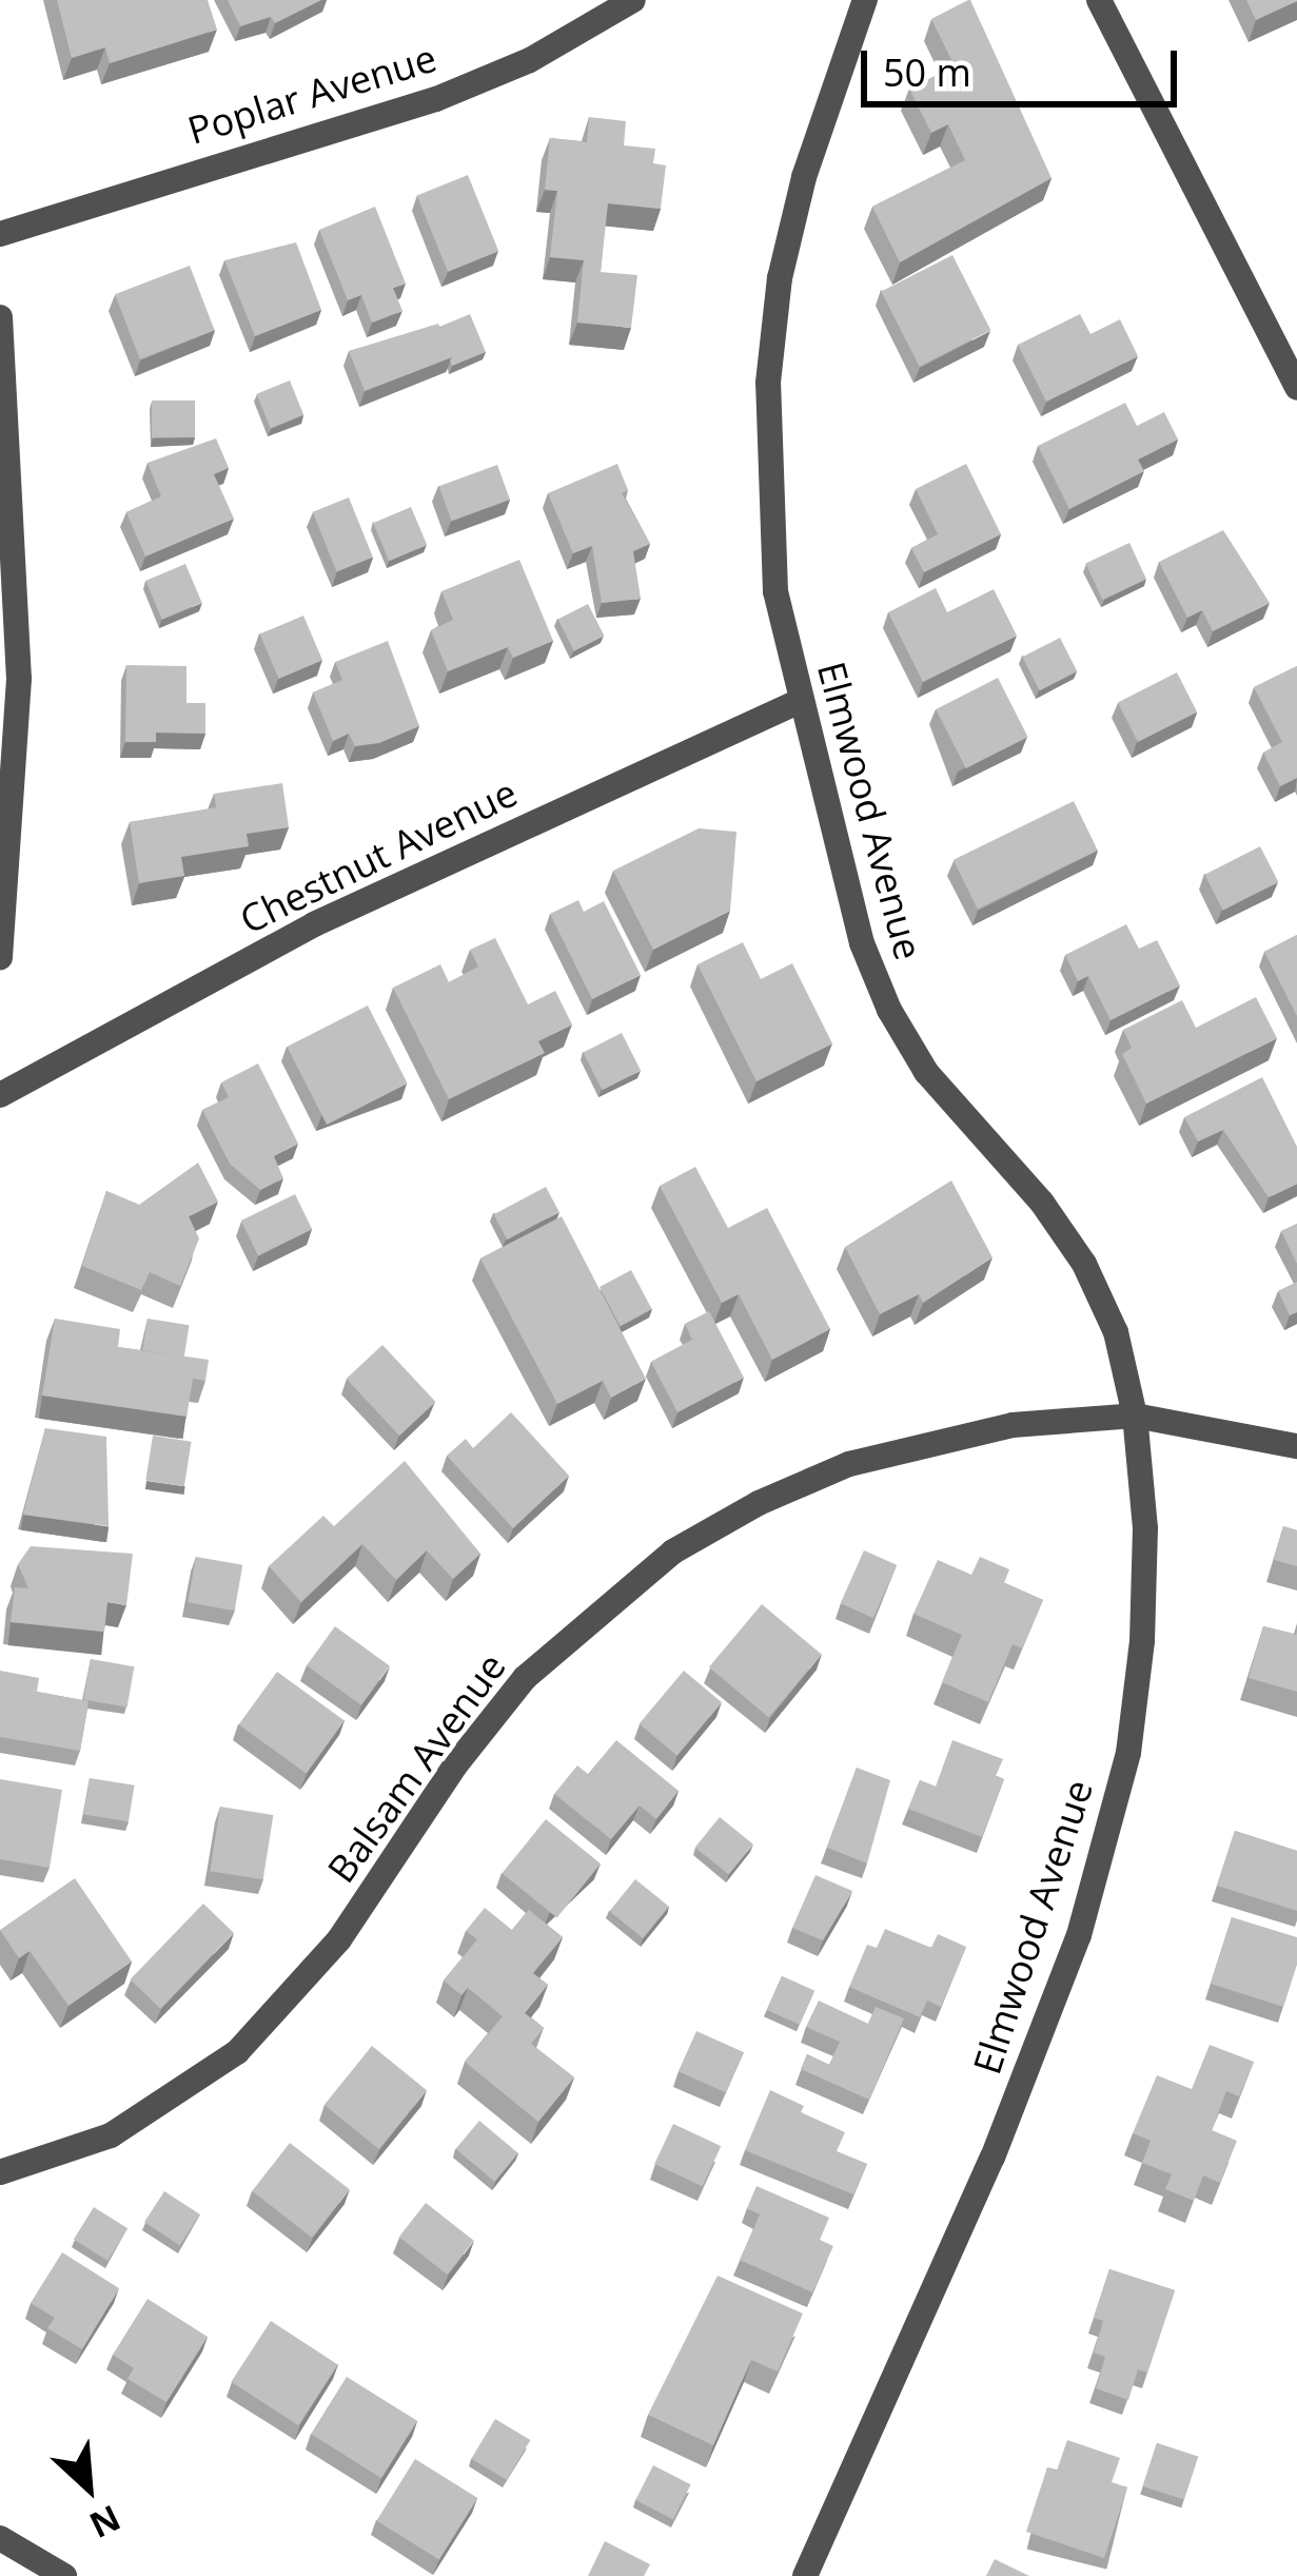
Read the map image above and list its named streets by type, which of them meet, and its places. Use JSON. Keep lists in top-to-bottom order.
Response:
{
  "streets": {
    "street": [
      "Poplar Avenue",
      "Elmwood Avenue",
      "Chestnut Avenue",
      "Balsam Avenue"
    ]
  },
  "crossings": [
    ["Elmwood Avenue", "Chestnut Avenue"],
    ["Elmwood Avenue", "Balsam Avenue"]
  ],
  "scale_bar": "50 m",
  "north": "bottom right"
}
